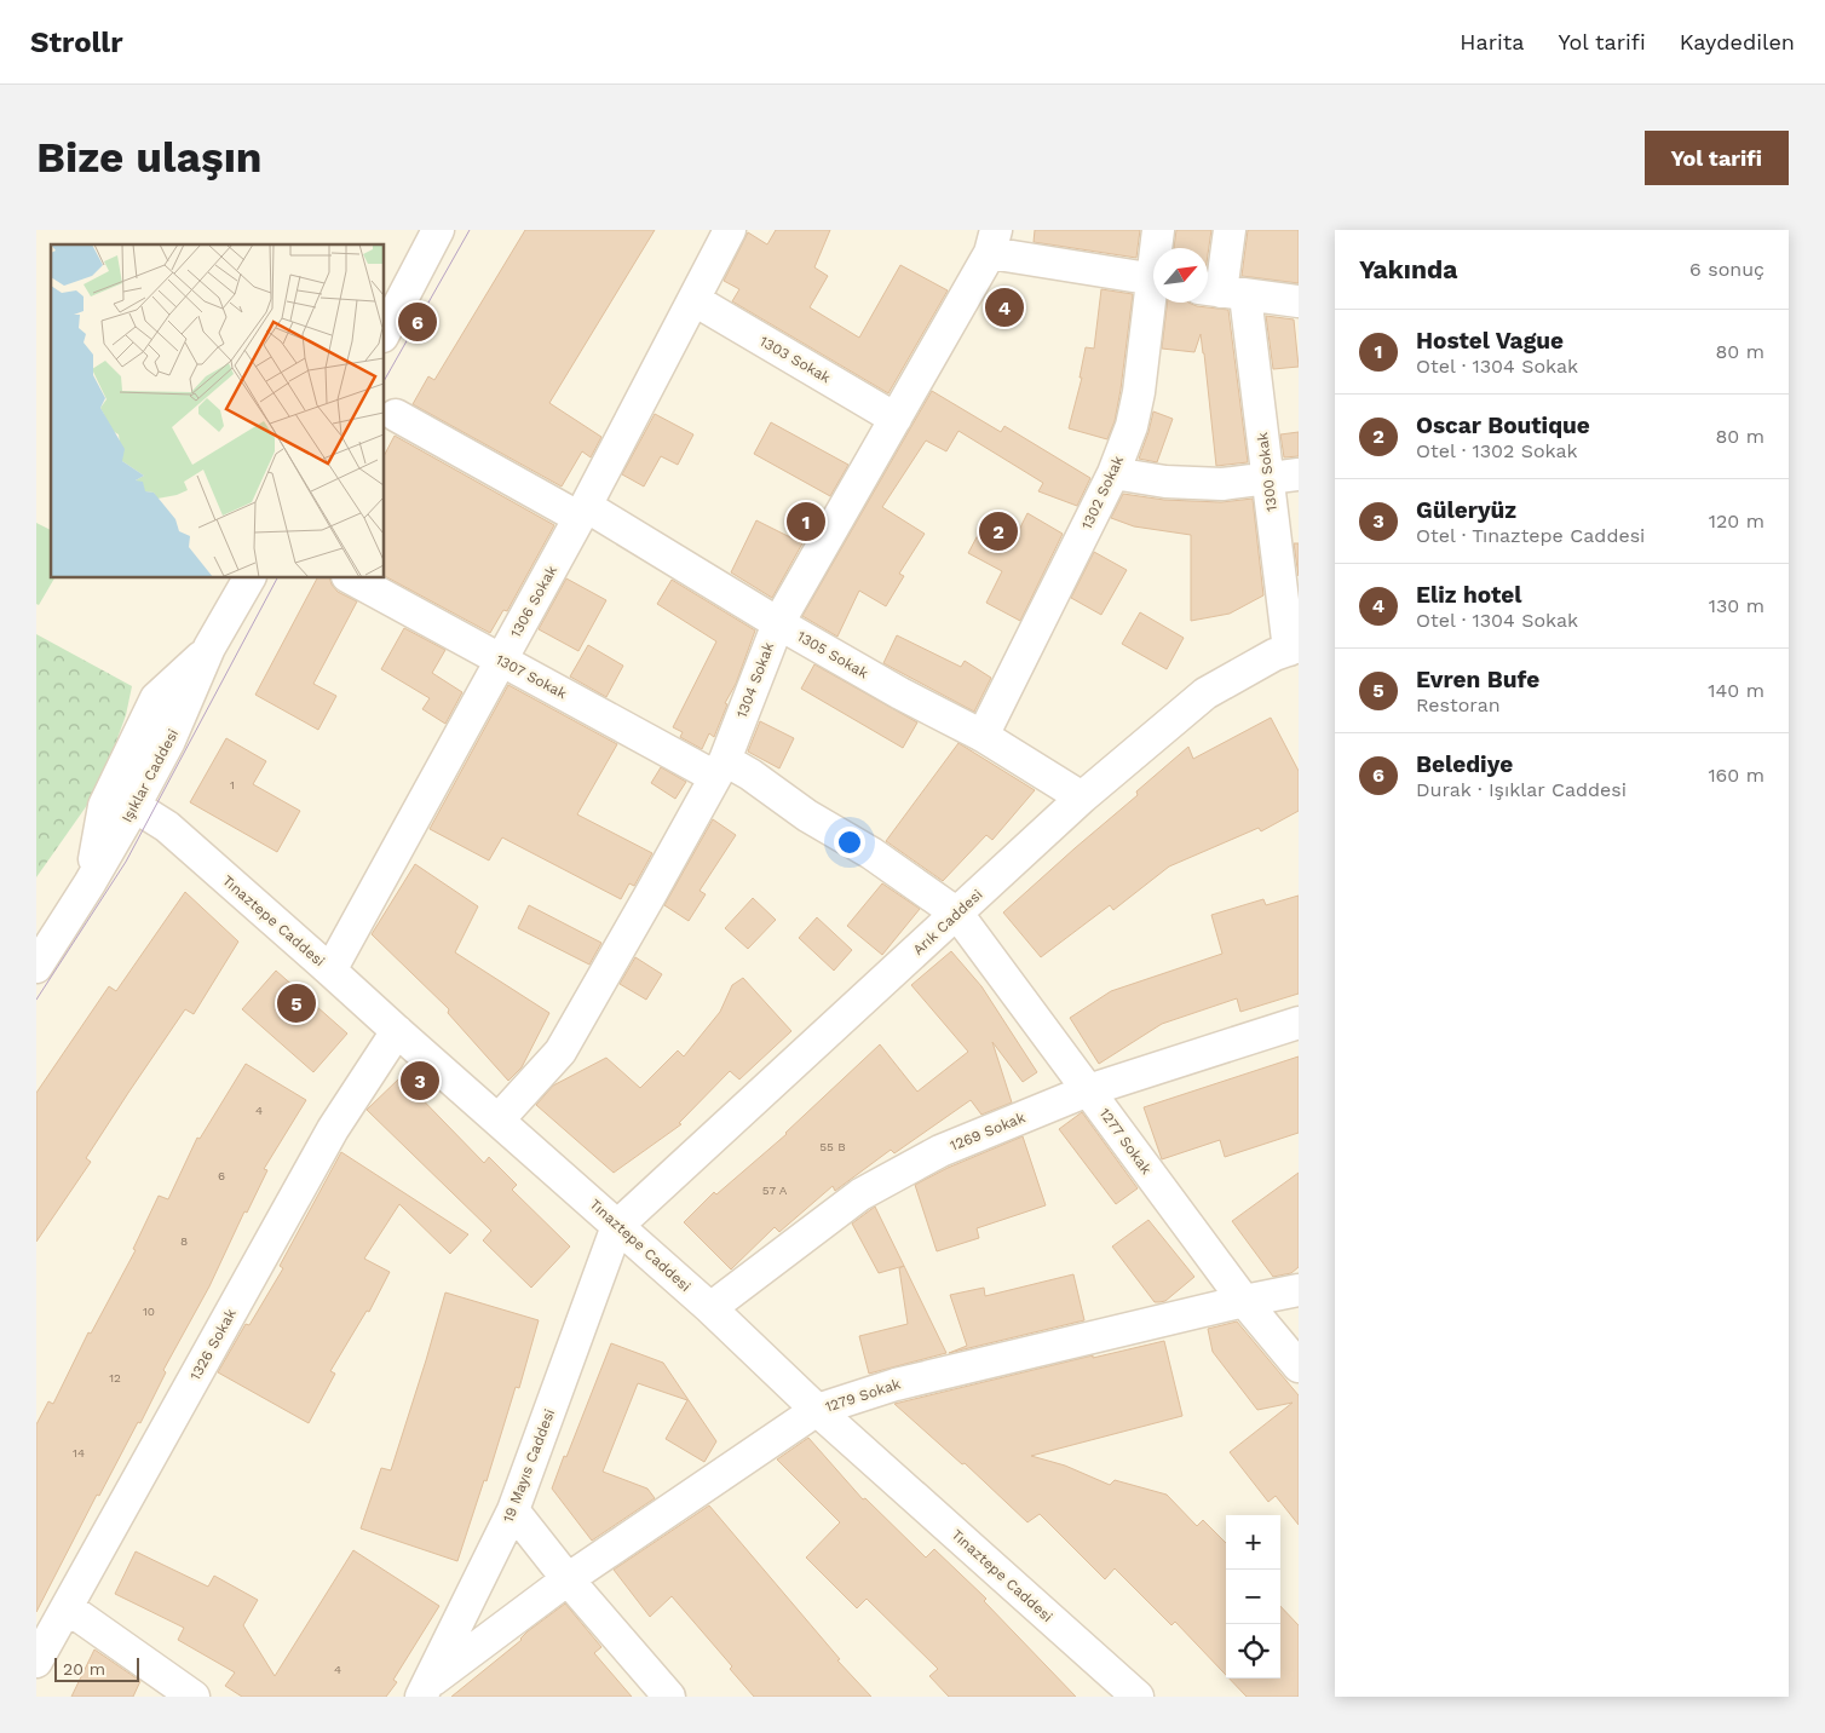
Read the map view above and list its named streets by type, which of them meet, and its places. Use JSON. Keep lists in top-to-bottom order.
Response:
{
  "streets": {
    "street": [
      "1303 Sokak",
      "1300 Sokak",
      "1302 Sokak",
      "1306 Sokak",
      "1305 Sokak",
      "1307 Sokak",
      "1304 Sokak",
      "Işıklar Caddesi",
      "Tınaztepe Caddesi",
      "Arık Caddesi",
      "1269 Sokak",
      "1277 Sokak",
      "1326 Sokak",
      "1279 Sokak",
      "19 Mayıs Caddesi"
    ]
  },
  "crossings": [
    ["1303 Sokak", "1306 Sokak"],
    ["1303 Sokak", "1304 Sokak"],
    ["1300 Sokak", "Arık Caddesi"],
    ["1302 Sokak", "1305 Sokak"],
    ["1306 Sokak", "1305 Sokak"],
    ["1306 Sokak", "1307 Sokak"],
    ["1306 Sokak", "Tınaztepe Caddesi"],
    ["1305 Sokak", "1304 Sokak"],
    ["1305 Sokak", "Arık Caddesi"],
    ["1307 Sokak", "1304 Sokak"],
    ["1307 Sokak", "Arık Caddesi"],
    ["1307 Sokak", "1277 Sokak"],
    ["1304 Sokak", "Tınaztepe Caddesi"],
    ["Işıklar Caddesi", "Tınaztepe Caddesi"],
    ["Tınaztepe Caddesi", "Arık Caddesi"],
    ["Tınaztepe Caddesi", "1269 Sokak"],
    ["Tınaztepe Caddesi", "1326 Sokak"],
    ["Tınaztepe Caddesi", "1279 Sokak"],
    ["Tınaztepe Caddesi", "19 Mayıs Caddesi"],
    ["Arık Caddesi", "1277 Sokak"],
    ["Arık Caddesi", "19 Mayıs Caddesi"],
    ["1269 Sokak", "1277 Sokak"],
    ["1277 Sokak", "1279 Sokak"],
    ["1279 Sokak", "19 Mayıs Caddesi"]
  ],
  "house_numbers": [
    "1",
    "4",
    "55 B",
    "6",
    "57 A",
    "8",
    "10",
    "12",
    "14",
    "4"
  ],
  "scale_bar": "20 m",
  "north": "top right",
  "page": {
    "header": "Strollr",
    "nav": ["Harita", "Yol tarifi", "Kaydedilen"],
    "buttons": "Yol tarifi",
    "title": "Bize ulaşın",
    "heading": ["Yakında", "6 sonuç"],
    "pins": [
      "4",
      "6",
      "1",
      "2",
      "5",
      "3"
    ],
    "list": [
      {
        "mark": "1",
        "name": "Hostel Vague",
        "note": "Otel · 1304 Sokak",
        "value": "80 m"
      },
      {
        "mark": "2",
        "name": "Oscar Boutique",
        "note": "Otel · 1302 Sokak",
        "value": "80 m"
      },
      {
        "mark": "3",
        "name": "Güleryüz",
        "note": "Otel · Tınaztepe Caddesi",
        "value": "120 m"
      },
      {
        "mark": "4",
        "name": "Eliz hotel",
        "note": "Otel · 1304 Sokak",
        "value": "130 m"
      },
      {
        "mark": "5",
        "name": "Evren Bufe",
        "note": "Restoran",
        "value": "140 m"
      },
      {
        "mark": "6",
        "name": "Belediye",
        "note": "Durak · Işıklar Caddesi",
        "value": "160 m"
      }
    ],
    "map_buttons": ["+", "−"],
    "scale": "20 m"
  }
}
